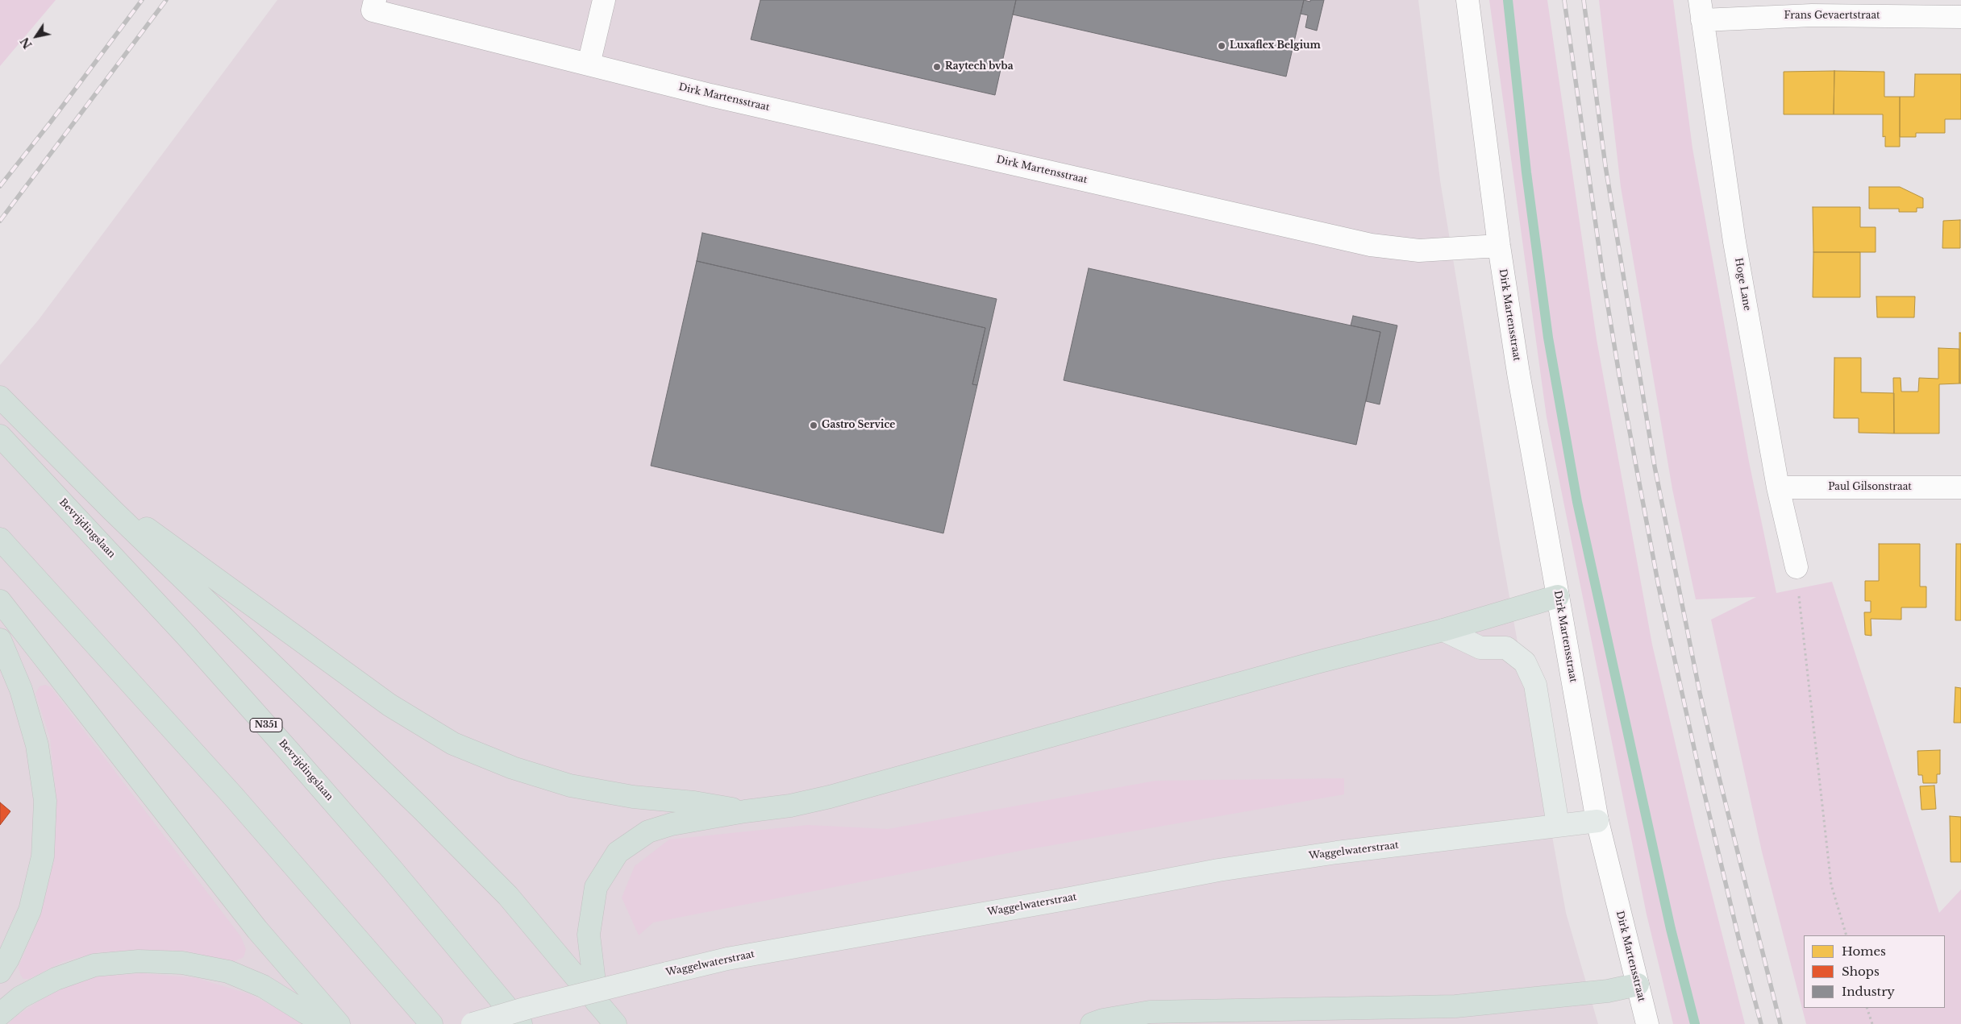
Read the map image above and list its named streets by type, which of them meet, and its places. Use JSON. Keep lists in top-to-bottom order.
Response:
{
  "streets": {
    "highway": ["Bevrijdingslaan", "N351"],
    "main road": ["Waggelwaterstraat"],
    "street": [
      "Frans Gevaertstraat",
      "Dirk Martensstraat",
      "Hoge Lane",
      "Paul Gilsonstraat"
    ]
  },
  "crossings": [
    ["Frans Gevaertstraat", "Hoge Lane"],
    ["Dirk Martensstraat", "Waggelwaterstraat"],
    ["Hoge Lane", "Paul Gilsonstraat"]
  ],
  "places": ["Luxaflex Belgium", "Raytech bvba", "Gastro Service"],
  "legend": ["Homes", "Shops", "Industry"],
  "north": "bottom left"
}
